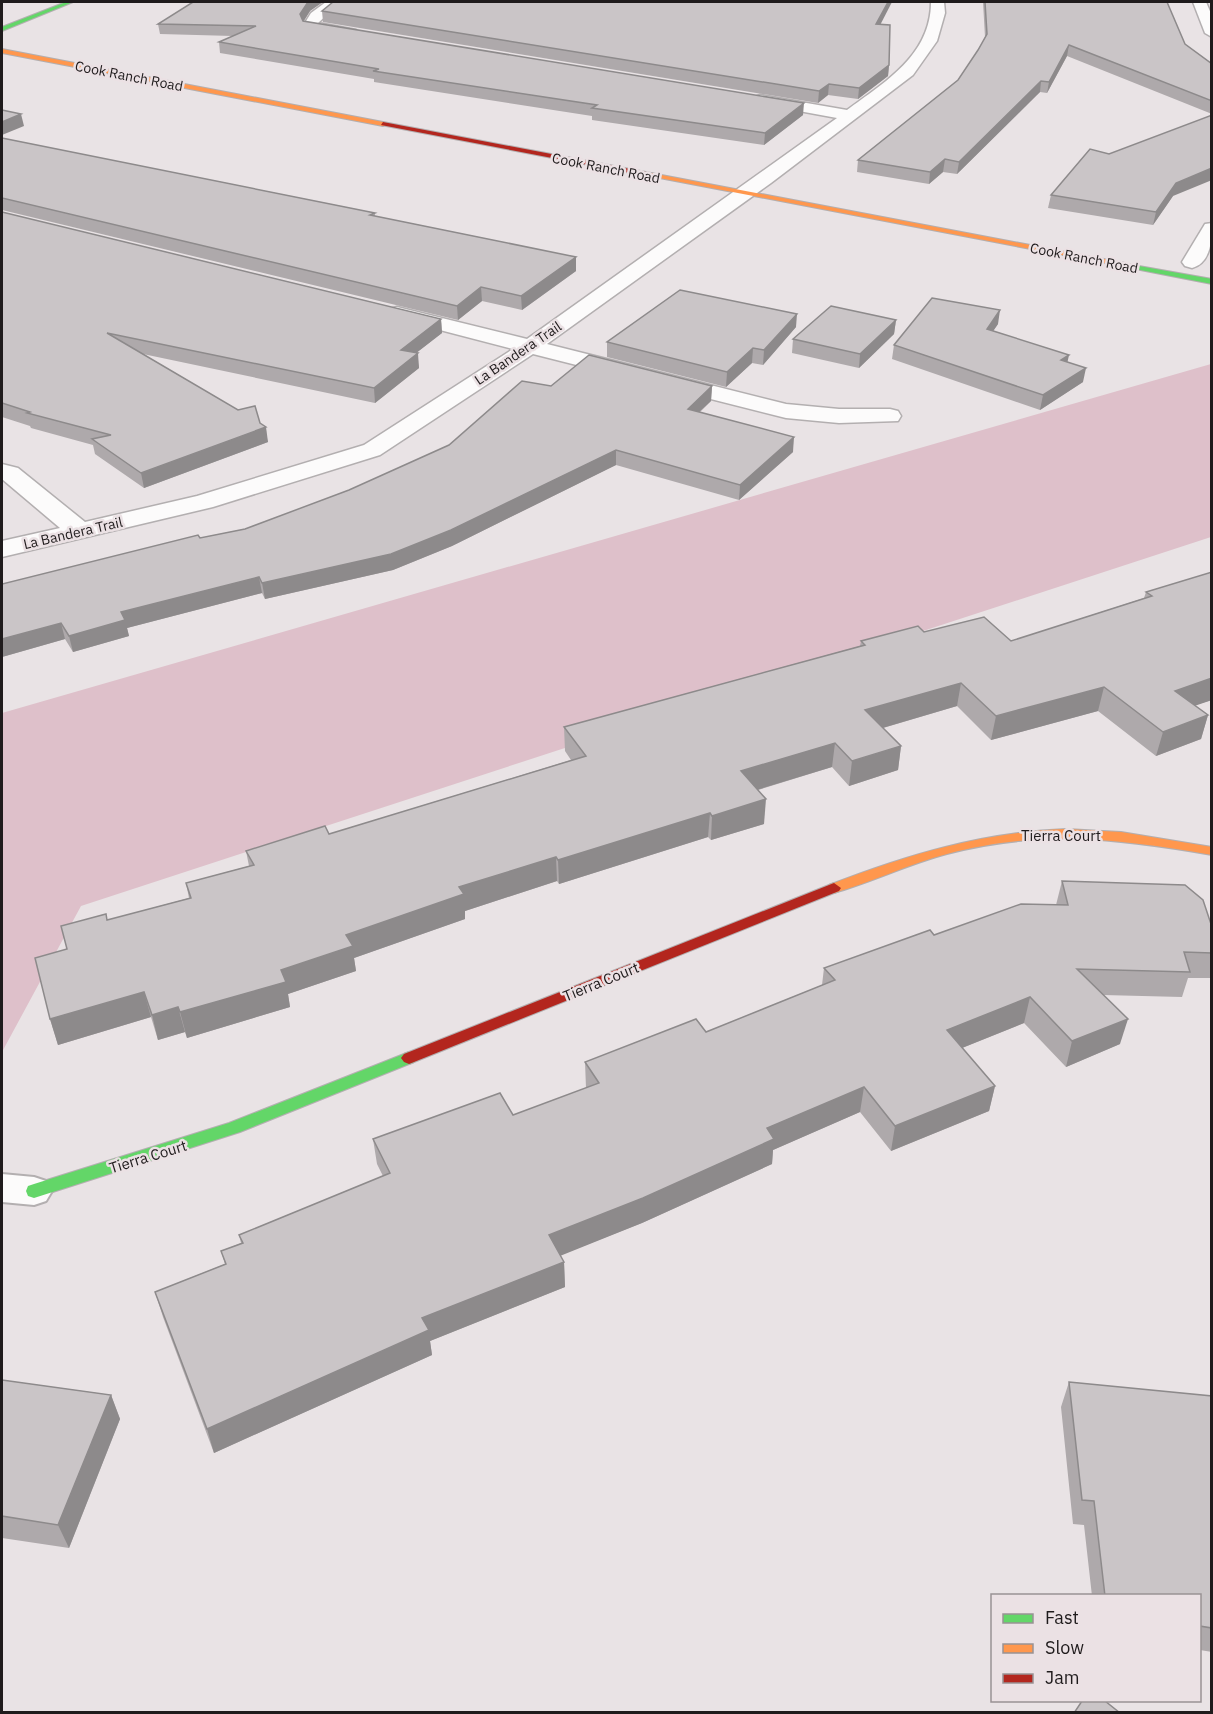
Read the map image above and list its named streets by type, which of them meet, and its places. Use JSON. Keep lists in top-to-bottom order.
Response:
{
  "streets": {
    "street": ["Cook Ranch Road", "La Bandera Trail", "Tierra Court"]
  },
  "crossings": [
    ["Cook Ranch Road", "La Bandera Trail"]
  ],
  "legend": ["Fast", "Slow", "Jam"]
}
